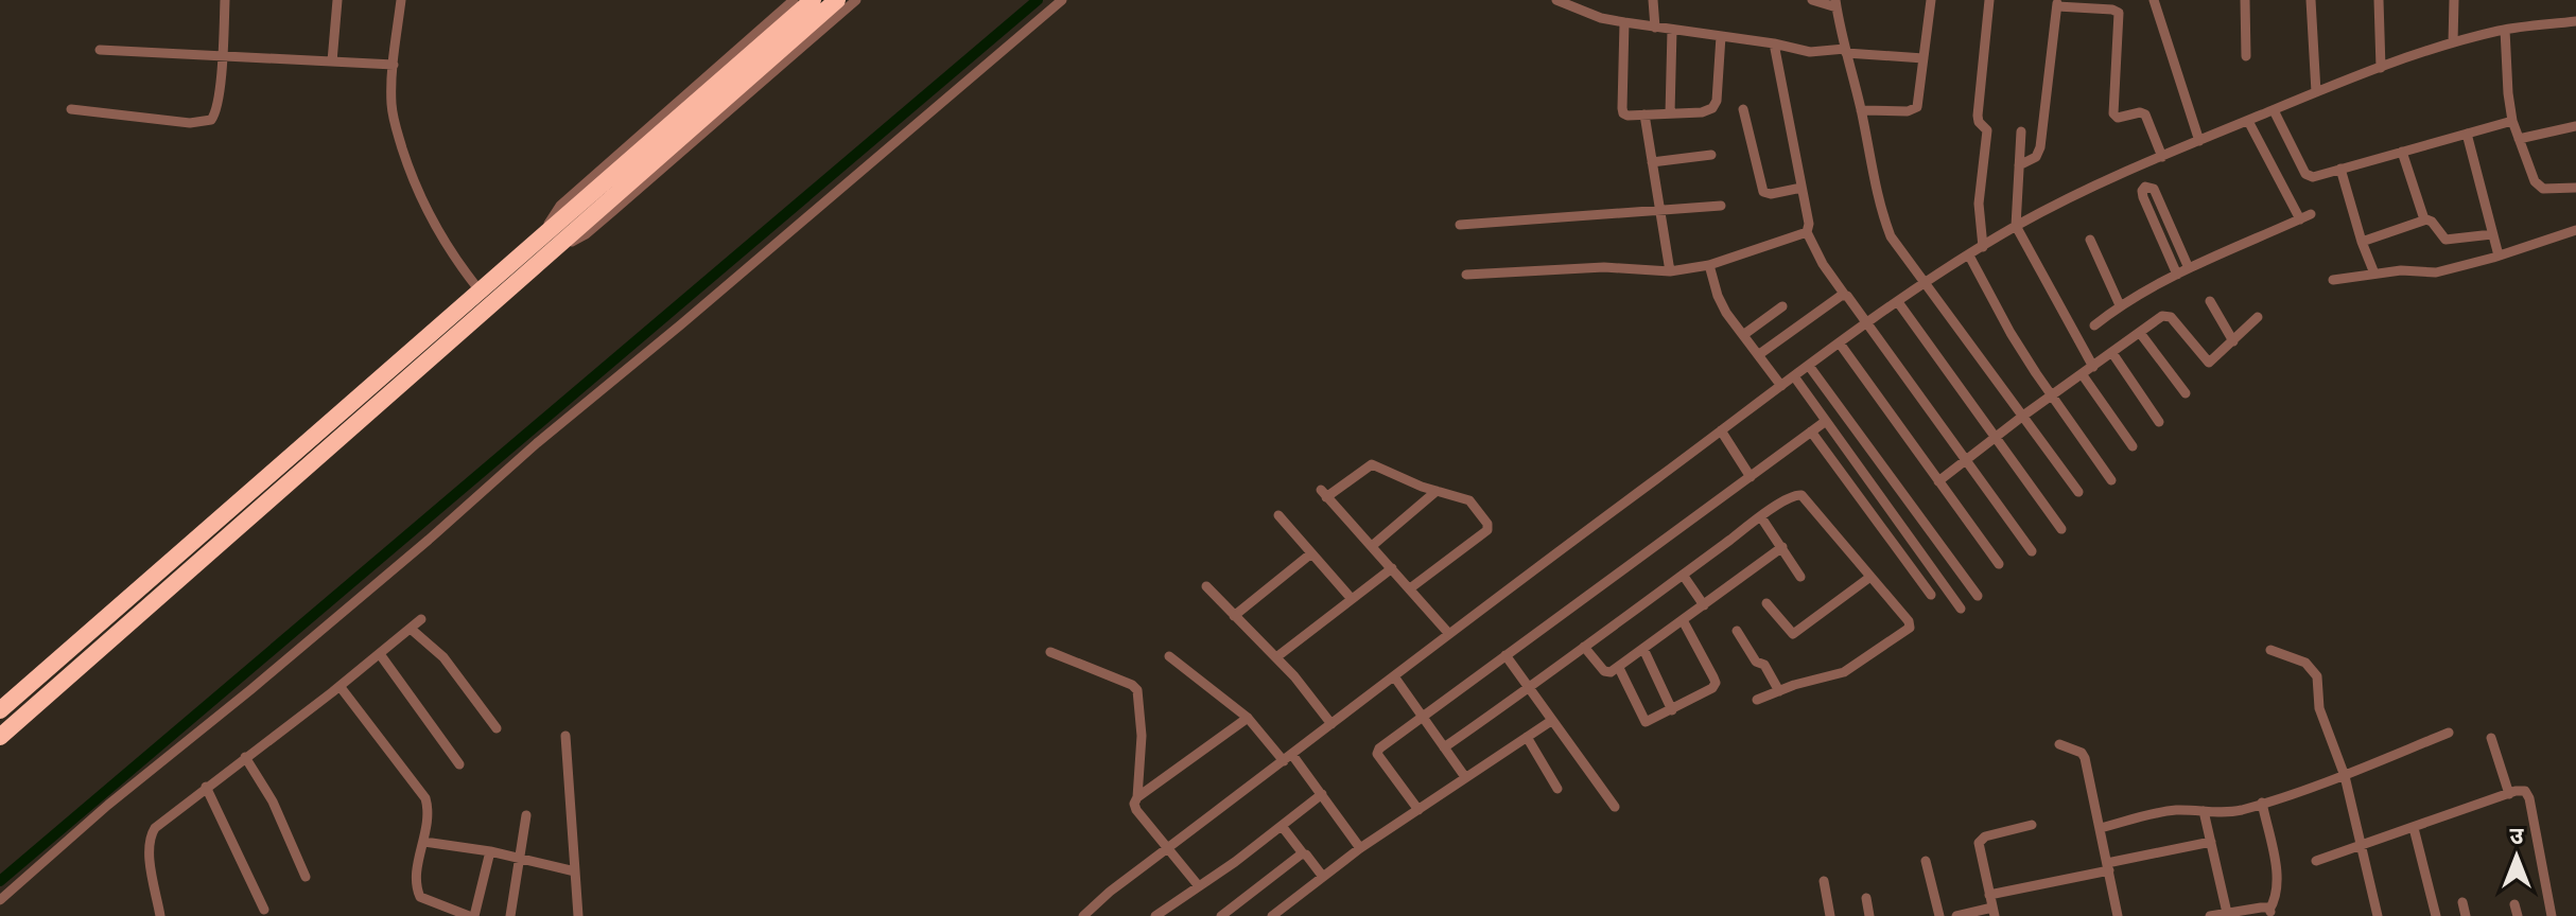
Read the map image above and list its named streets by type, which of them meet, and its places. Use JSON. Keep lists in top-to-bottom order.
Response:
{
  "north": "top"
}
